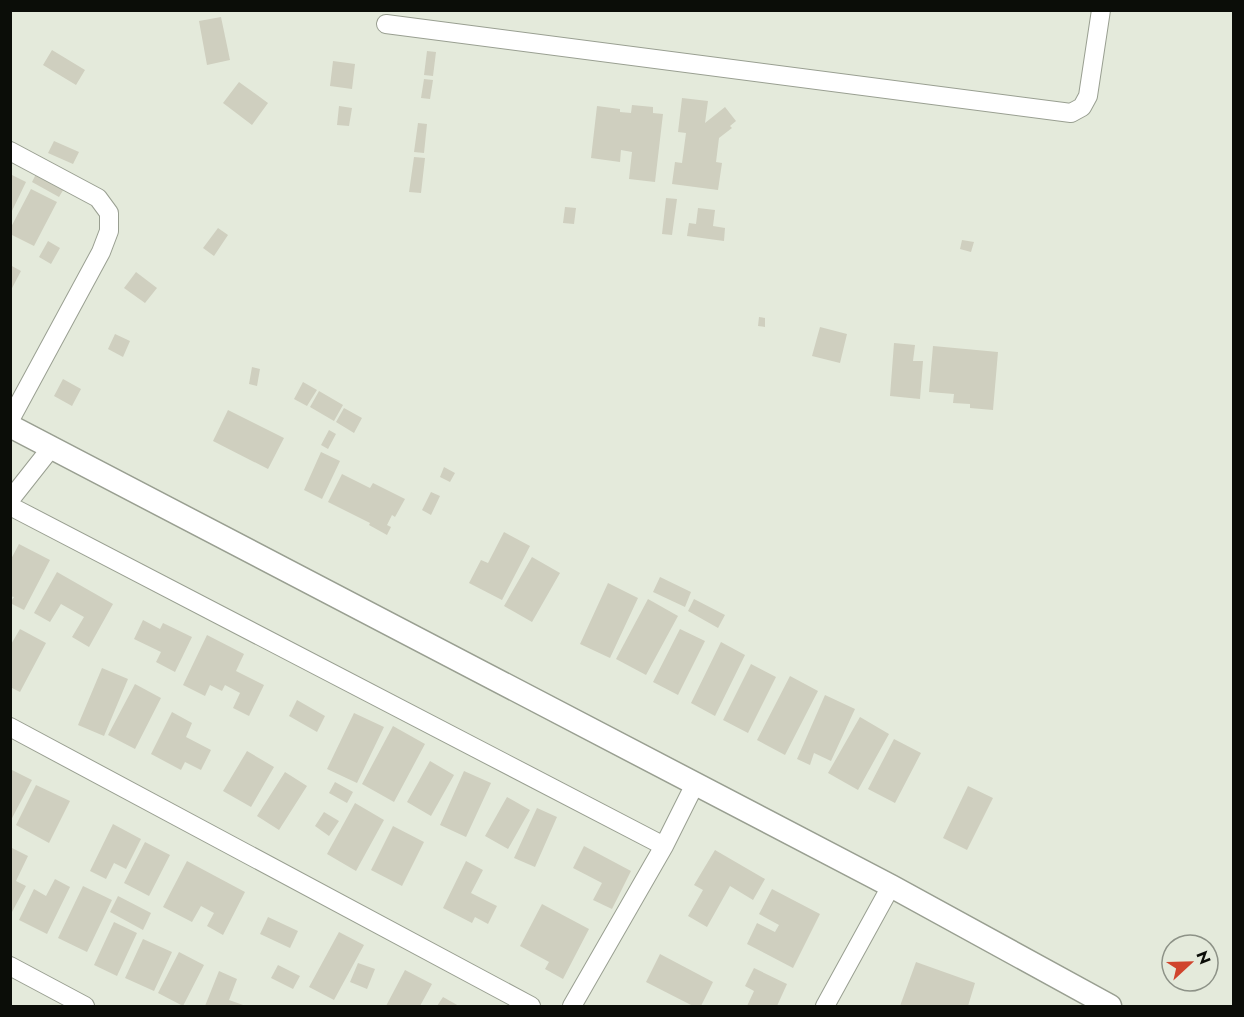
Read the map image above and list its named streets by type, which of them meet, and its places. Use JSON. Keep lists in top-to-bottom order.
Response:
{
  "north": "right"
}
